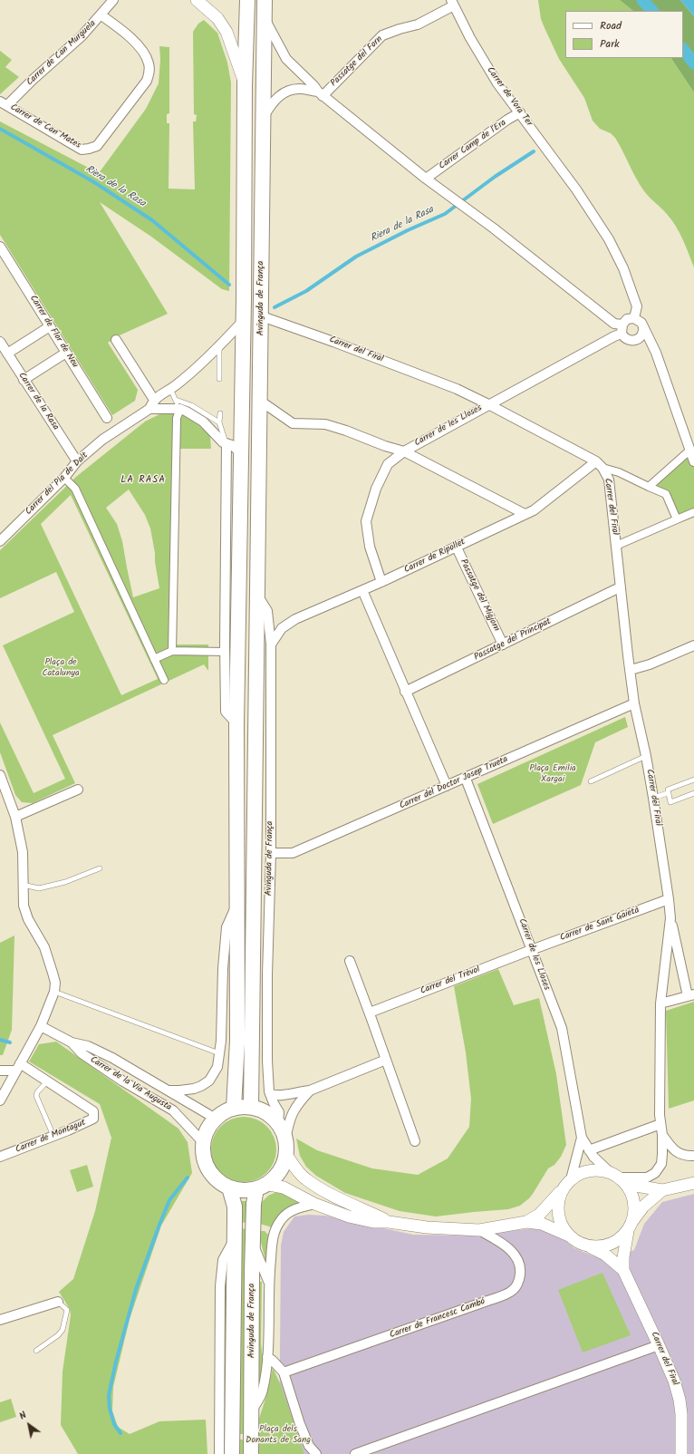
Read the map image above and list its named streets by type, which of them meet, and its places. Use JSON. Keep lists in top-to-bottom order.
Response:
{
  "streets": {
    "main road": ["Avinguda de França"],
    "street": [
      "Carrer de Can Murguela",
      "Passatge del Forn",
      "Carrer de Vora Ter",
      "Carrer de Can Mates",
      "Carrer Camp de l'Era",
      "Carrer de Flor de Neu",
      "Carrer del Firal",
      "Carrer de la Rasa",
      "Carrer de les Lloses",
      "Carrer del Pla de Dalt",
      "Carrer de Ripollet",
      "Passatge del Migjorn",
      "Passatge del Principat",
      "Carrer del Doctor Josep Trueta",
      "Carrer de Sant Gaietà",
      "Carrer del Trèvol",
      "Carrer de la Via Augusta",
      "Carrer de Montagut",
      "Carrer de Francesc Cambó"
    ]
  },
  "crossings": [
    ["Carrer de Can Murguela", "Carrer de Can Mates"],
    ["Passatge del Forn", "Carrer de Vora Ter"],
    ["Carrer de Vora Ter", "Carrer Camp de l'Era"],
    ["Carrer de Vora Ter", "Carrer de les Lloses"],
    ["Avinguda de França", "Carrer del Firal"],
    ["Avinguda de França", "Carrer de Ripollet"],
    ["Avinguda de França", "Carrer del Doctor Josep Trueta"],
    ["Avinguda de França", "Carrer de la Via Augusta"],
    ["Carrer del Firal", "Carrer de les Lloses"],
    ["Carrer del Firal", "Carrer de Ripollet"],
    ["Carrer del Firal", "Passatge del Principat"],
    ["Carrer del Firal", "Carrer del Doctor Josep Trueta"],
    ["Carrer del Firal", "Carrer de Sant Gaietà"],
    ["Carrer de la Rasa", "Carrer del Pla de Dalt"],
    ["Carrer de les Lloses", "Carrer de Ripollet"],
    ["Carrer de les Lloses", "Carrer del Doctor Josep Trueta"],
    ["Carrer de les Lloses", "Carrer de Sant Gaietà"],
    ["Carrer de les Lloses", "Carrer del Trèvol"],
    ["Carrer de Ripollet", "Passatge del Migjorn"],
    ["Passatge del Migjorn", "Passatge del Principat"],
    ["Carrer de Sant Gaietà", "Carrer del Trèvol"]
  ],
  "districts": ["LA RASA"],
  "water": ["Riera de la Rasa"],
  "parks": ["Plaça de Catalunya", "Plaça Emilia Xargai", "Plaça dels Donants de Sang"],
  "legend": ["Road", "Park"],
  "north": "top left"
}
